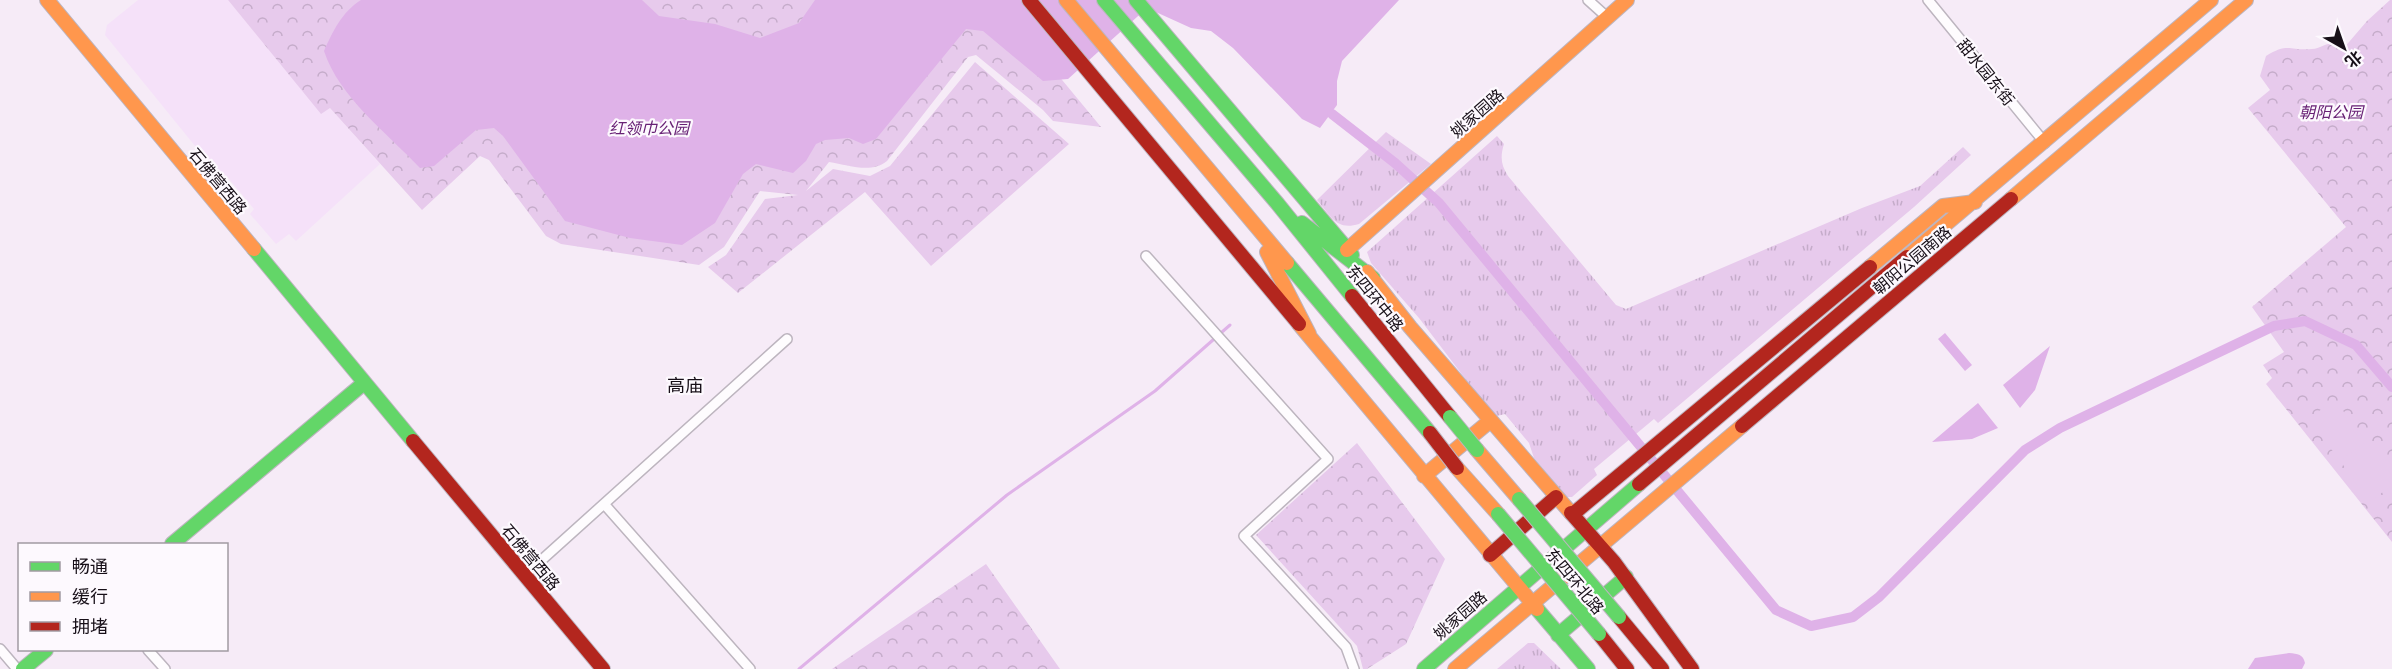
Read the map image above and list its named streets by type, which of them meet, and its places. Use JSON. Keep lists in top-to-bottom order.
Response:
{
  "streets": {
    "main road": [
      "姚家园路",
      "石佛营西路",
      "朝阳公园南路",
      "东四环中路",
      "东四环北路"
    ],
    "street": ["甜水园东街"]
  },
  "crossings": [
    ["甜水园东街", "朝阳公园南路"],
    ["姚家园路", "朝阳公园南路"],
    ["姚家园路", "东四环中路"],
    ["朝阳公园南路", "东四环中路"],
    ["东四环中路", "东四环北路"]
  ],
  "districts": ["高庙"],
  "parks": ["朝阳公园", "红领巾公园"],
  "legend": ["畅通", "缓行", "拥堵"],
  "north": "bottom right"
}
